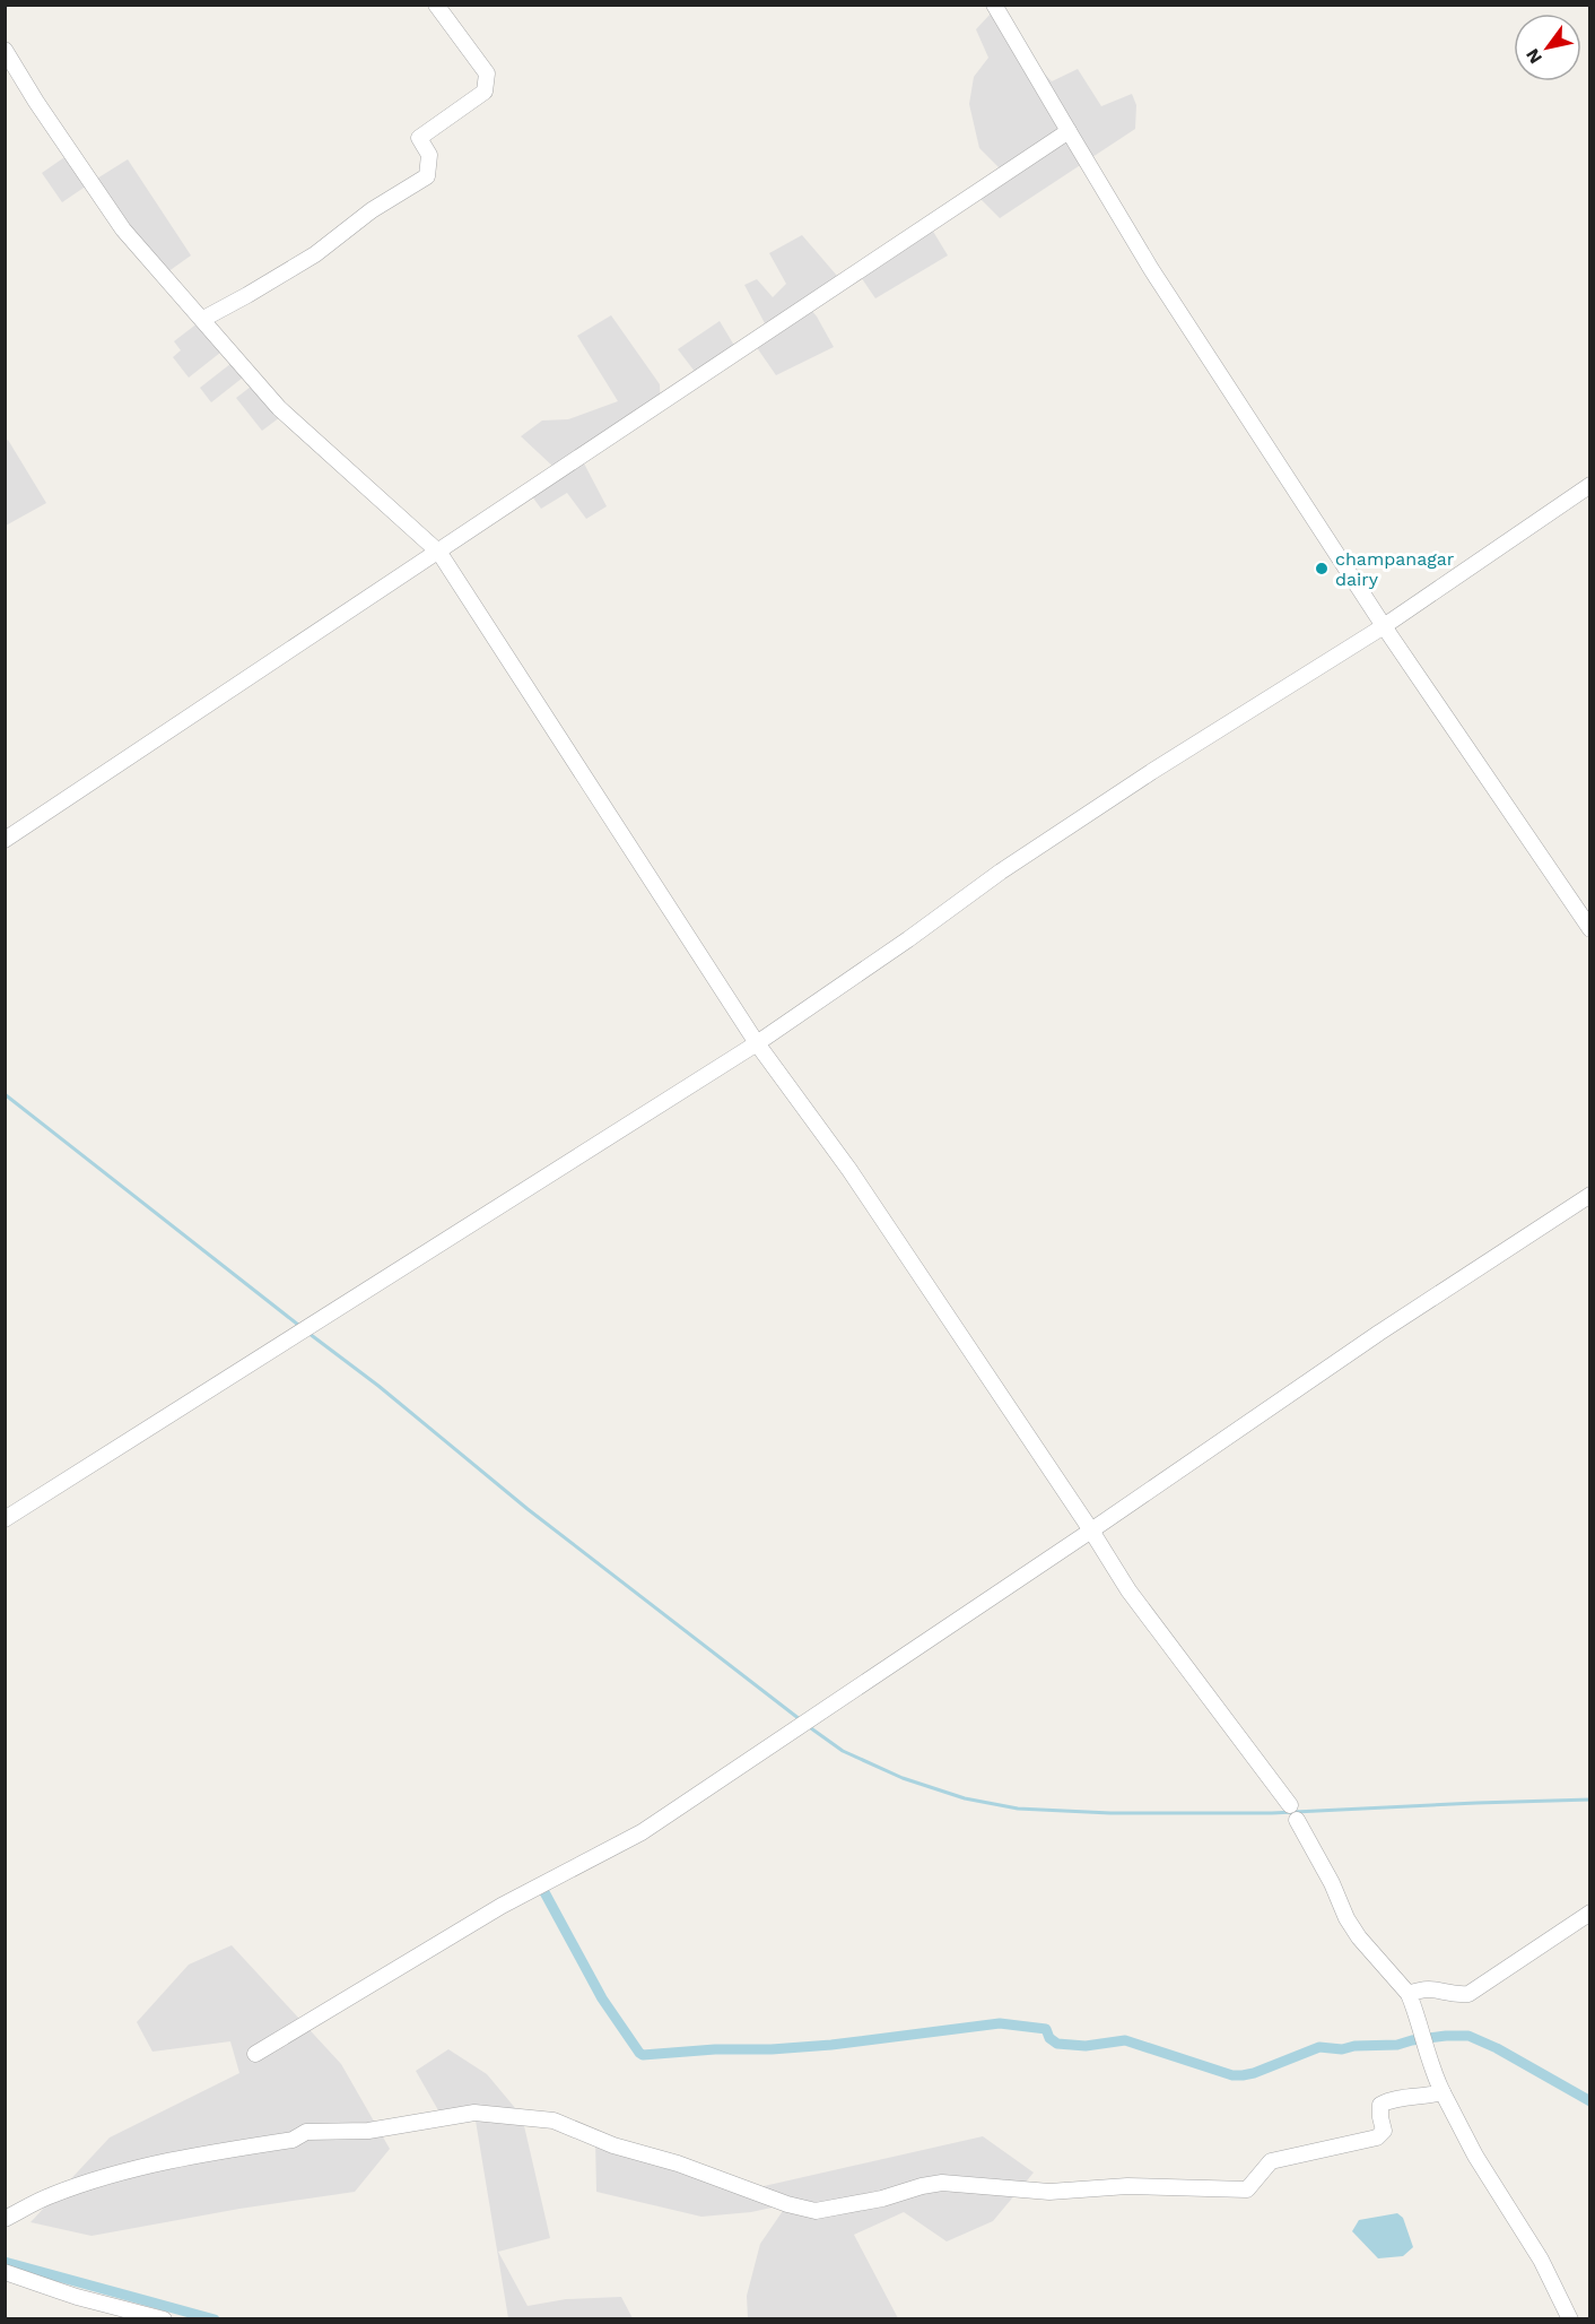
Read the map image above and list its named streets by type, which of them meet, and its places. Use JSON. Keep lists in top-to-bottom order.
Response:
{
  "places": ["champanagar dairy"],
  "north": "bottom left"
}
